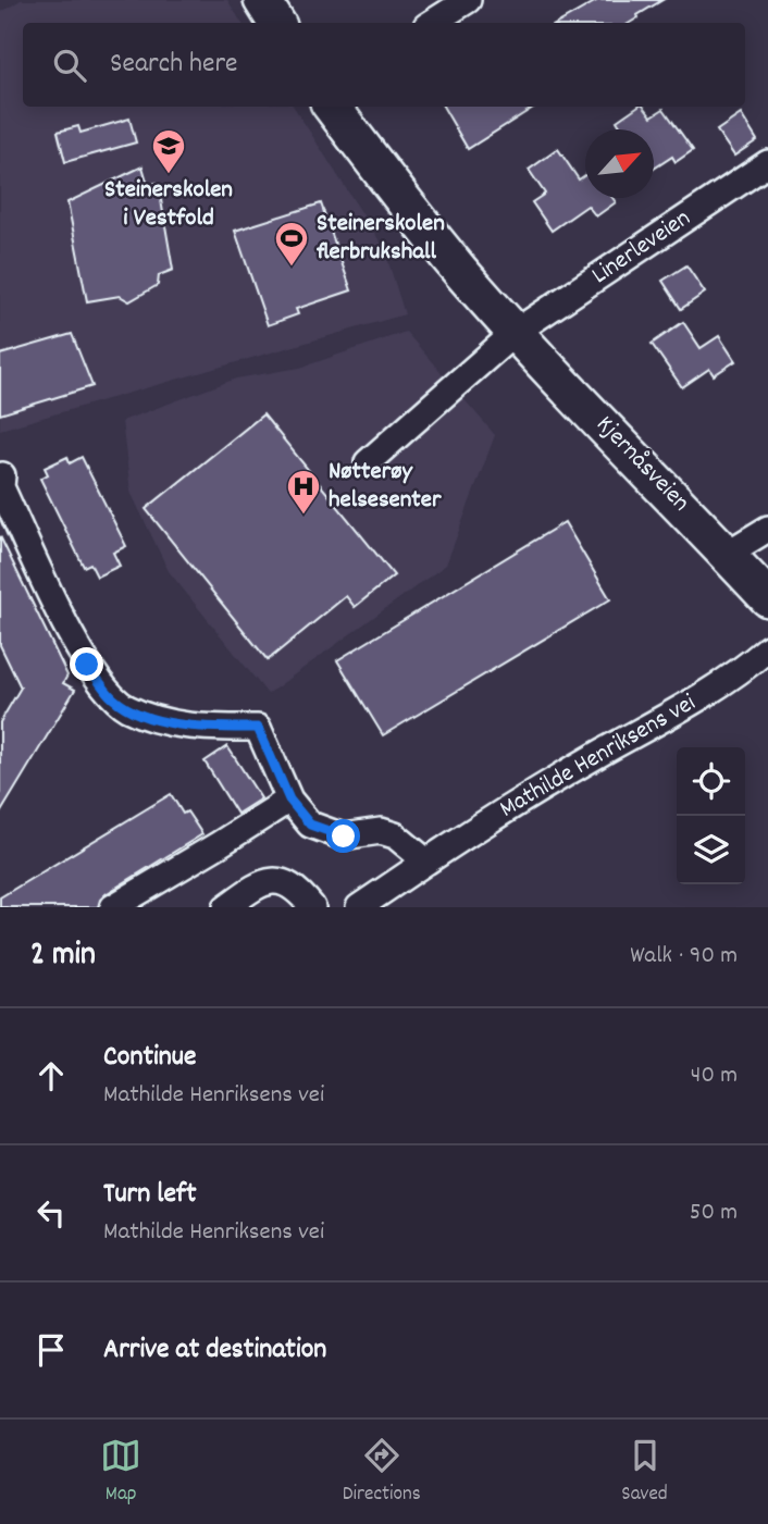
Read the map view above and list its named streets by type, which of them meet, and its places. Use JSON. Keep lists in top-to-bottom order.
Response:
{
  "streets": {
    "main road": ["Kjernåsveien"],
    "street": ["Linerleveien", "Mathilde Henriksens vei"]
  },
  "crossings": [
    ["Linerleveien", "Kjernåsveien"]
  ],
  "places": {
    "school or university": ["Steinerskolen i Vestfold"],
    "sports": ["Steinerskolen flerbrukshall"],
    "hospital": ["Nøtterøy helsesenter"]
  },
  "north": "top right",
  "page": {
    "search": "Search here",
    "heading": ["2 min", "Walk · 90 m"],
    "list": [
      ["Continue", "Mathilde Henriksens vei", "40 m"],
      ["Turn left", "Mathilde Henriksens vei", "50 m"],
      "Arrive at destination"
    ],
    "nav": ["Map", "Directions", "Saved"]
  }
}
